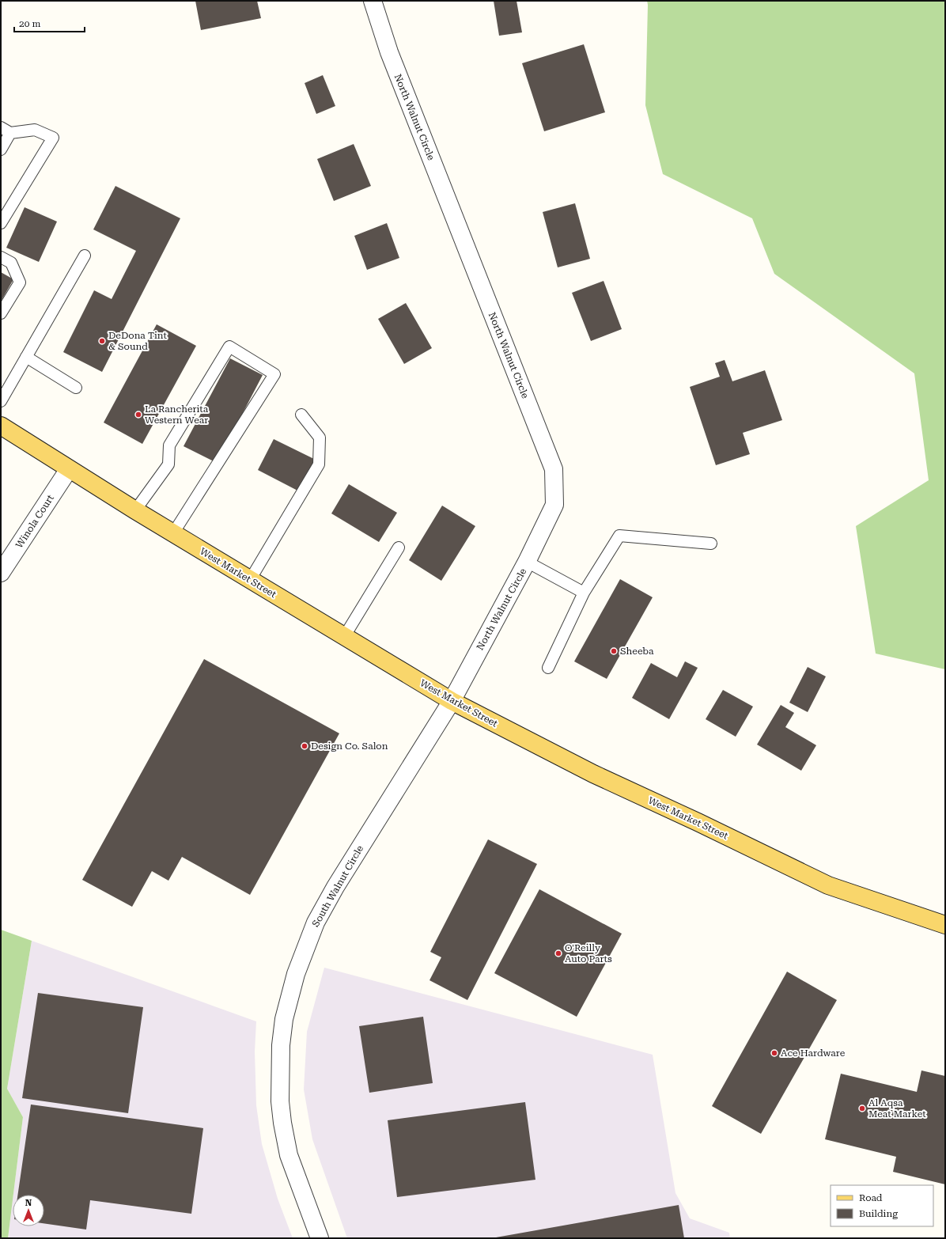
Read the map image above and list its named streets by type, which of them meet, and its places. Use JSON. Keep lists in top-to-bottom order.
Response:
{
  "streets": {
    "main road": ["West Market Street"],
    "street": ["North Walnut Circle", "Winola Court", "South Walnut Circle"]
  },
  "crossings": [
    ["North Walnut Circle", "West Market Street"],
    ["North Walnut Circle", "South Walnut Circle"],
    ["Winola Court", "West Market Street"],
    ["West Market Street", "South Walnut Circle"]
  ],
  "places": [
    "DeDona Tint & Sound",
    "La Rancherita Western Wear",
    "Sheeba",
    "Design Co. Salon",
    "O'Reilly Auto Parts",
    "Ace Hardware",
    "Al Aqsa Meat Market"
  ],
  "legend": ["Road", "Building"],
  "scale_bar": "20 m",
  "north": "top"
}
